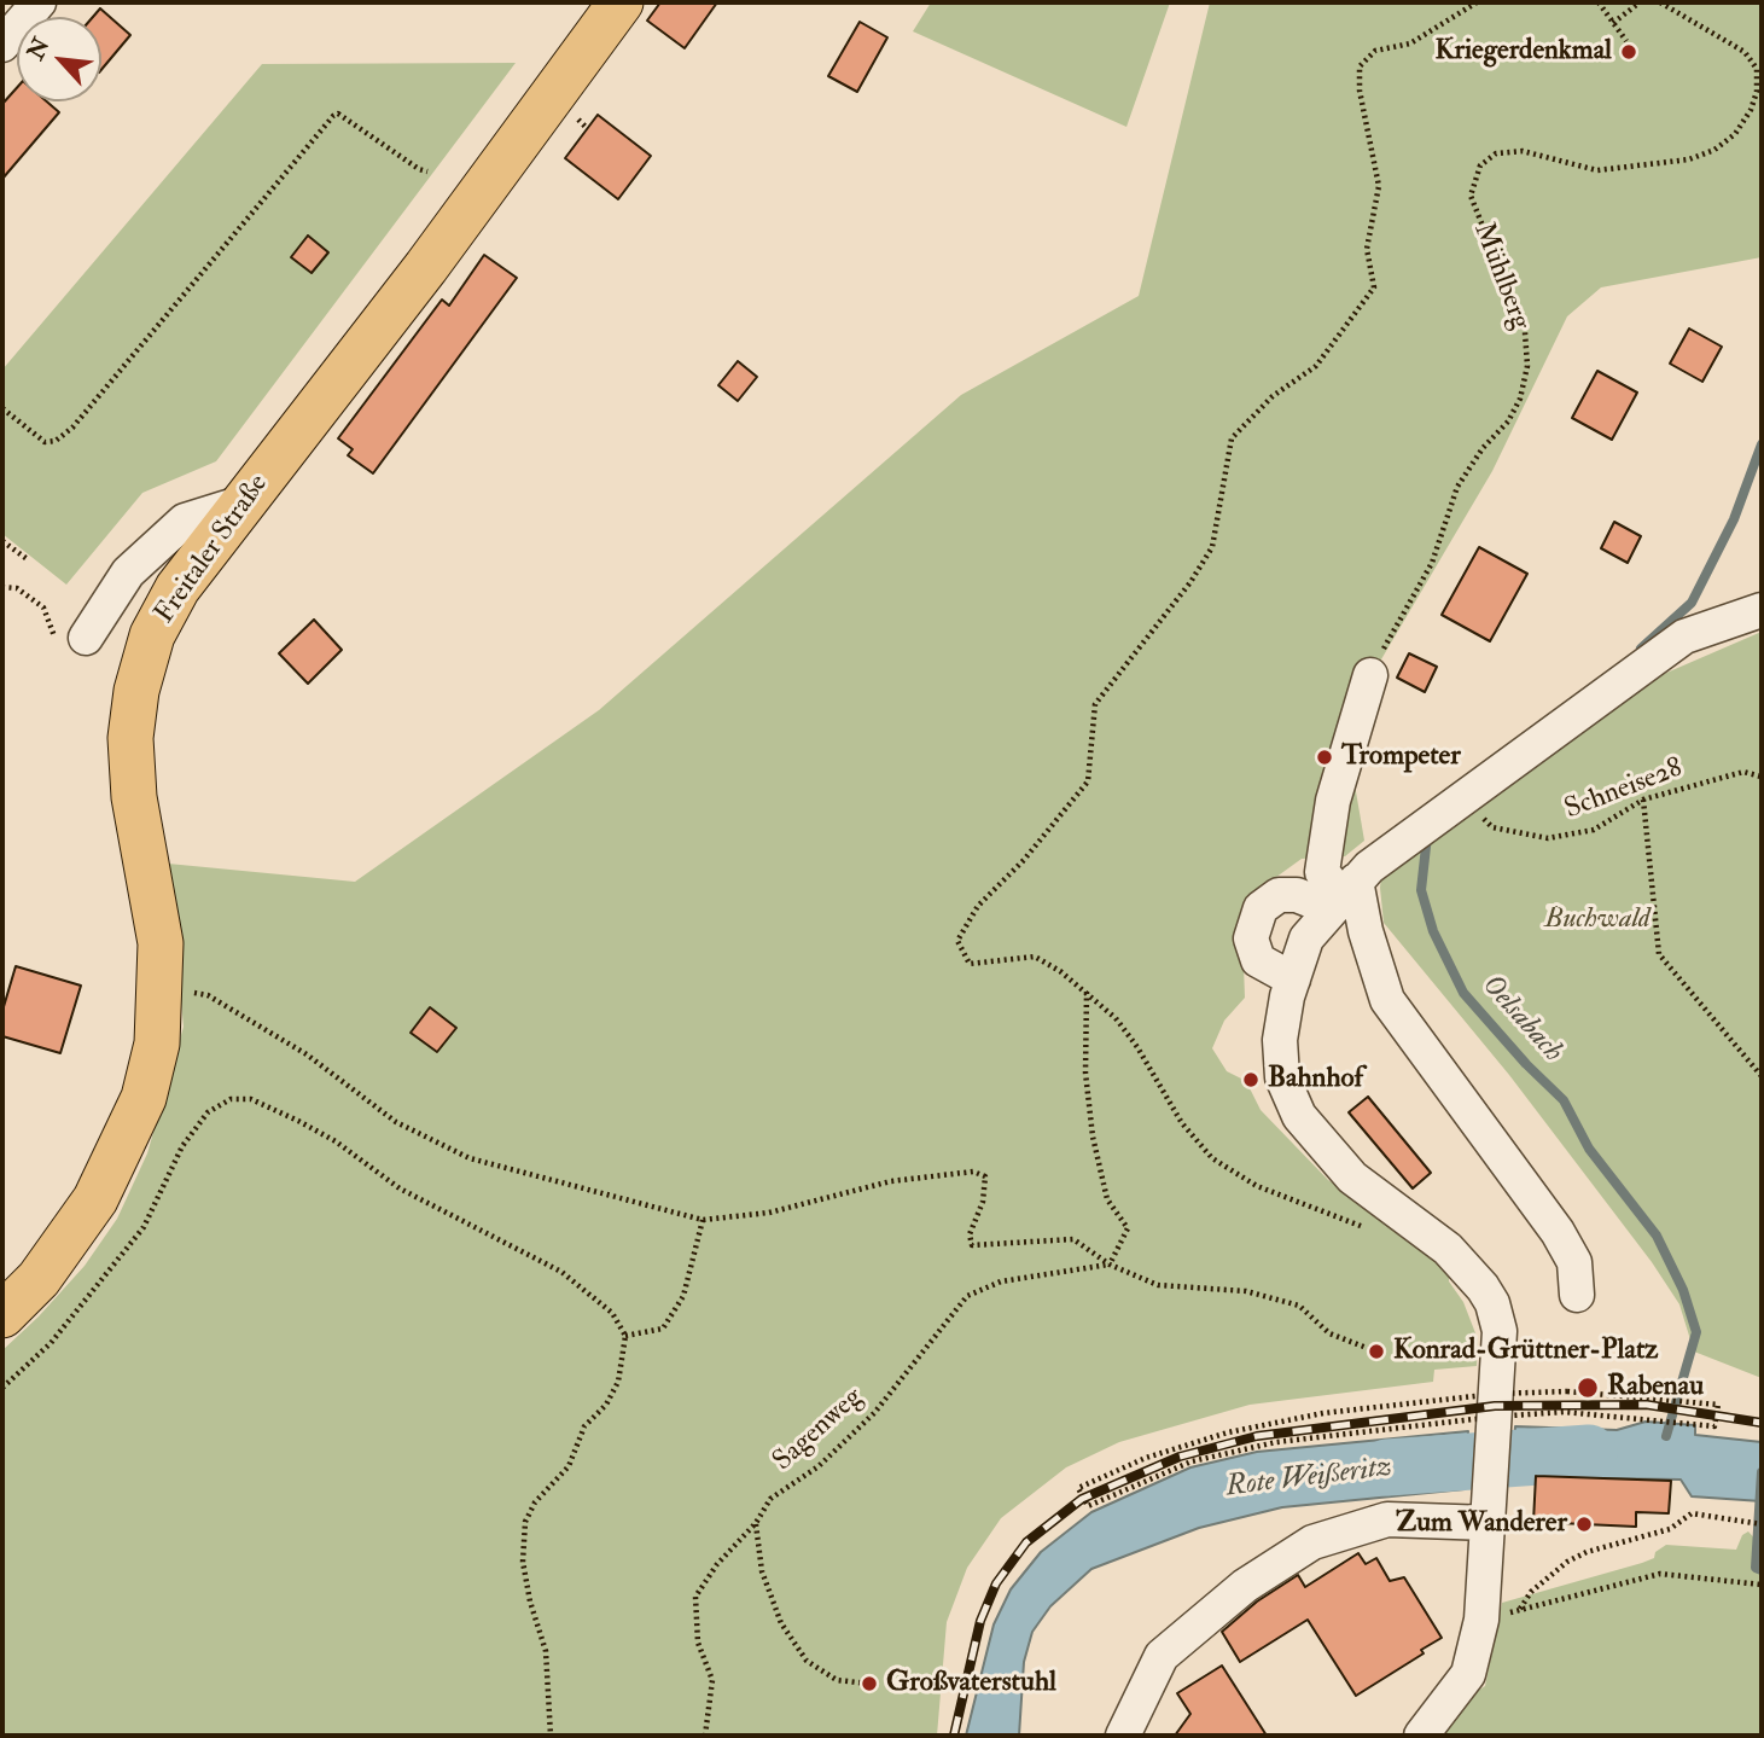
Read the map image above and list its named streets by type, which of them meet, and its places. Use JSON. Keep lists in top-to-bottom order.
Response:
{
  "streets": {
    "main road": ["Freitaler Straße"],
    "path": ["Mühlberg", "Schneise28", "Sagenweg"]
  },
  "water": ["Oelsabach", "Rote Weißeritz"],
  "parks": ["Buchwald"],
  "places": [
    "Kriegerdenkmal",
    "Trompeter",
    "Bahnhof",
    "Konrad-Grüttner-Platz",
    "Rabenau",
    "Zum Wanderer",
    "Großvaterstuhl"
  ],
  "north": "top left"
}
